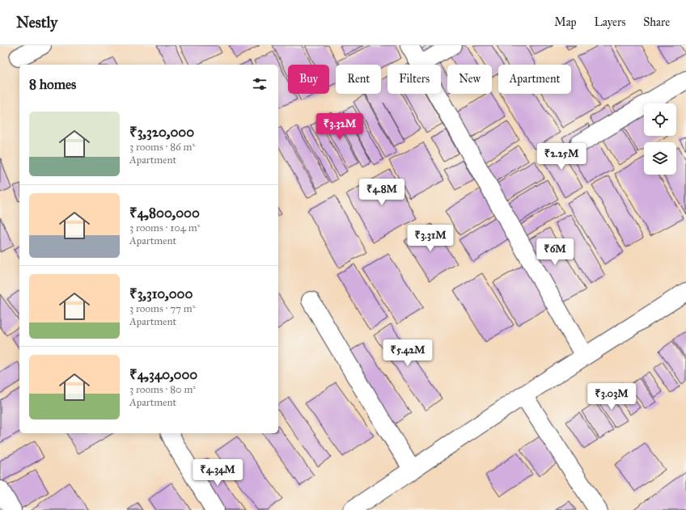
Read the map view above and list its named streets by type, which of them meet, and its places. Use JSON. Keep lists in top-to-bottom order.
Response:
{
  "page": {
    "header": "Nestly",
    "nav": ["Map", "Layers", "Share"],
    "chip": [
      "Buy",
      "Rent",
      "Filters",
      "New",
      "Apartment"
    ],
    "heading": "8 homes",
    "list": [
      {
        "name": "₹3,320,000",
        "note": "3 rooms · 86 m² · Apartment"
      },
      {
        "name": "₹4,800,000",
        "note": "3 rooms · 104 m² · Apartment"
      },
      {
        "name": "₹3,310,000",
        "note": "3 rooms · 77 m² · Apartment"
      },
      {
        "name": "₹4,340,000",
        "note": "3 rooms · 80 m² · Apartment"
      }
    ],
    "price": [
      "₹3.32M",
      "₹2.25M",
      "₹4.8M",
      "₹3.31M",
      "₹6M",
      "₹5.42M",
      "₹3.03M",
      "₹4.34M"
    ]
  }
}
